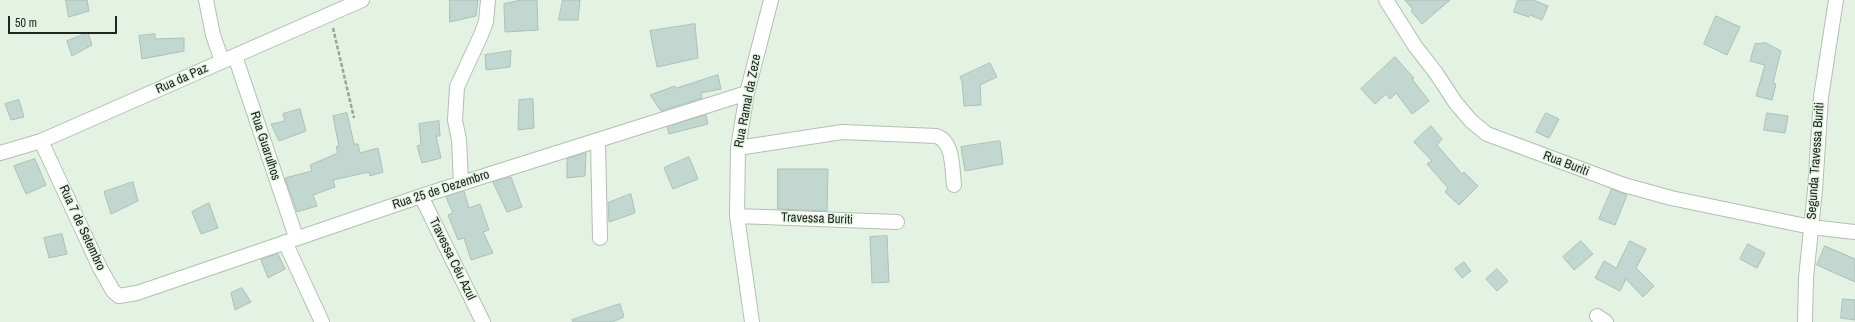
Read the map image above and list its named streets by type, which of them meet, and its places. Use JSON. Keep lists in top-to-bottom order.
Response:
{
  "streets": {
    "street": [
      "Rua da Paz",
      "Rua Ramal da Zeze",
      "Rua Guarulhos",
      "Segunda Travessa Buriti",
      "Rua Buriti",
      "Rua 25 de Dezembro",
      "Travessa Buriti",
      "Rua 7 de Setembro",
      "Travessa Céu Azul"
    ]
  },
  "crossings": [
    ["Rua da Paz", "Rua Guarulhos"],
    ["Rua da Paz", "Rua 7 de Setembro"],
    ["Rua Ramal da Zeze", "Rua 25 de Dezembro"],
    ["Rua Ramal da Zeze", "Travessa Buriti"],
    ["Rua Guarulhos", "Rua 25 de Dezembro"],
    ["Segunda Travessa Buriti", "Rua Buriti"],
    ["Rua 25 de Dezembro", "Rua 7 de Setembro"],
    ["Rua 25 de Dezembro", "Travessa Céu Azul"]
  ],
  "scale_bar": "50 m"
}
